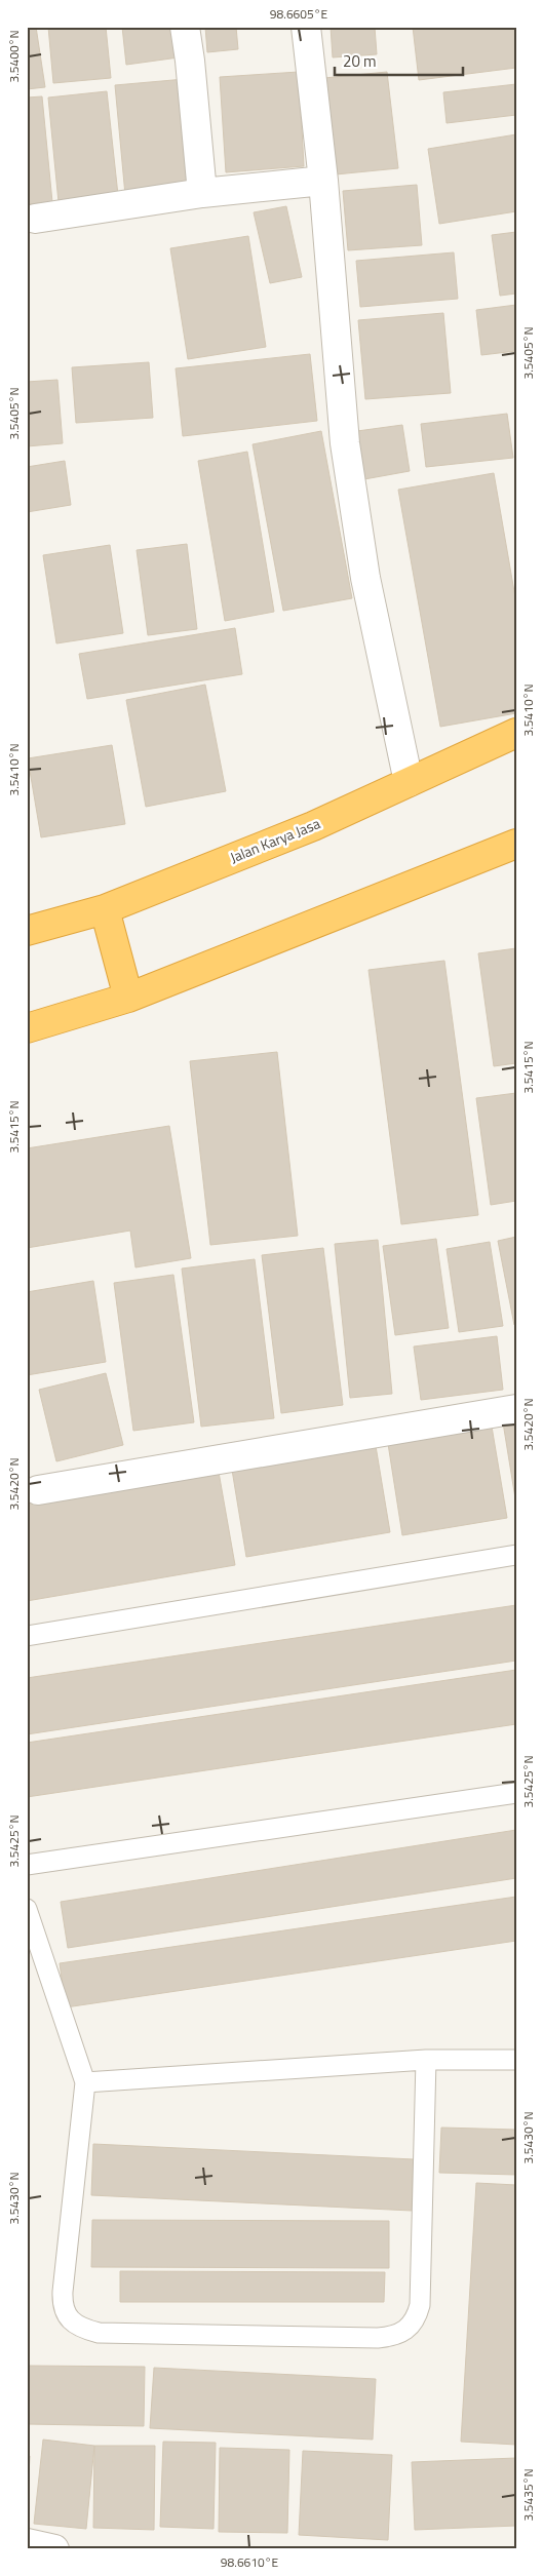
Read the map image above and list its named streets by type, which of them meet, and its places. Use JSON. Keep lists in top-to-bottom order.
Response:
{
  "streets": {
    "highway": ["Jalan Karya Jasa"]
  },
  "scale_bar": "20 m",
  "coordinates": [
    "98.6605°E",
    "3.5400°N",
    "3.5405°N",
    "3.5410°N",
    "3.5415°N",
    "3.5420°N",
    "3.5425°N",
    "3.5430°N",
    "3.5435°N",
    "98.6610°E"
  ]
}
